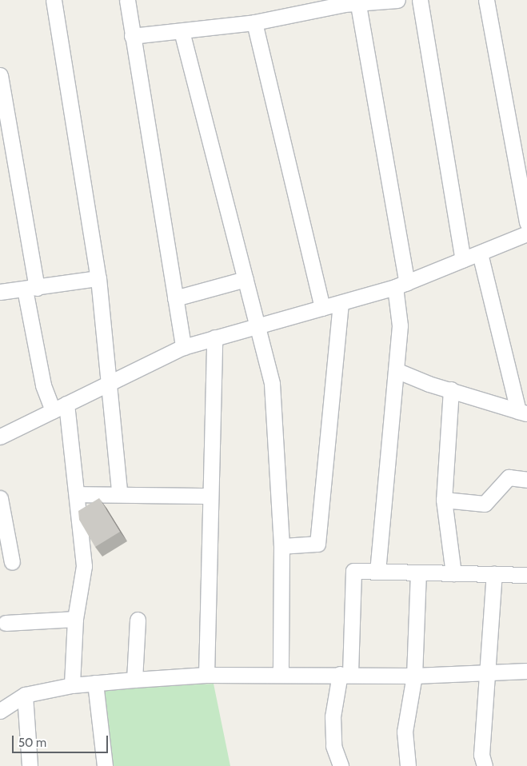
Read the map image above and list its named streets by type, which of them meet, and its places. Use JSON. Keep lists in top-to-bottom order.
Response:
{
  "scale_bar": "50 m"
}
